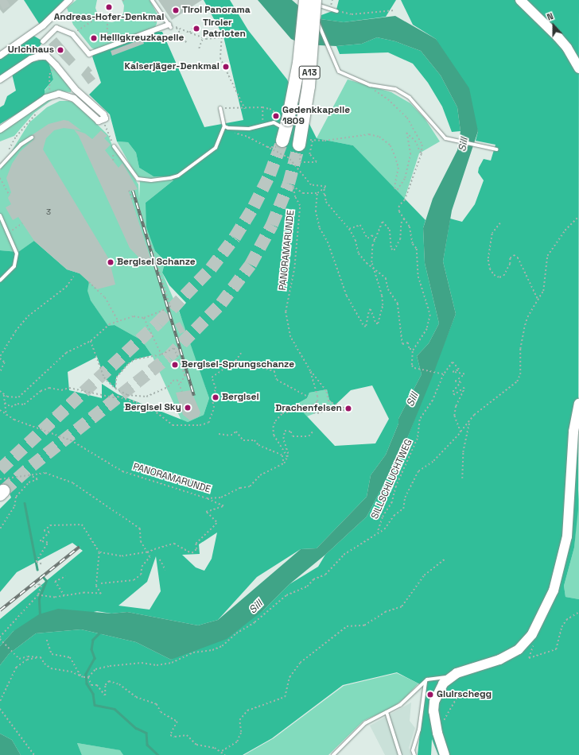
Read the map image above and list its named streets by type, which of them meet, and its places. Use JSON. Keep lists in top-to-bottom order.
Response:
{
  "streets": {
    "highway": ["A13"],
    "path": ["PANORAMARUNDE", "SILLSCHLUCHTWEG"]
  },
  "water": ["Sill"],
  "places": [
    "Andreas-Hofer-Denkmal",
    "Tirol Panorama",
    "Tiroler Patrioten",
    "Heiligkreuzkapelle",
    "Urichhaus",
    "Kaiserjäger-Denkmal",
    "Gedenkkapelle 1809",
    "Bergisel Schanze",
    "Bergisel-Sprungschanze",
    "Bergisel",
    "Bergisel Sky",
    "Drachenfelsen",
    "Gluirschegg"
  ],
  "house_numbers": ["3"],
  "north": "top"
}
